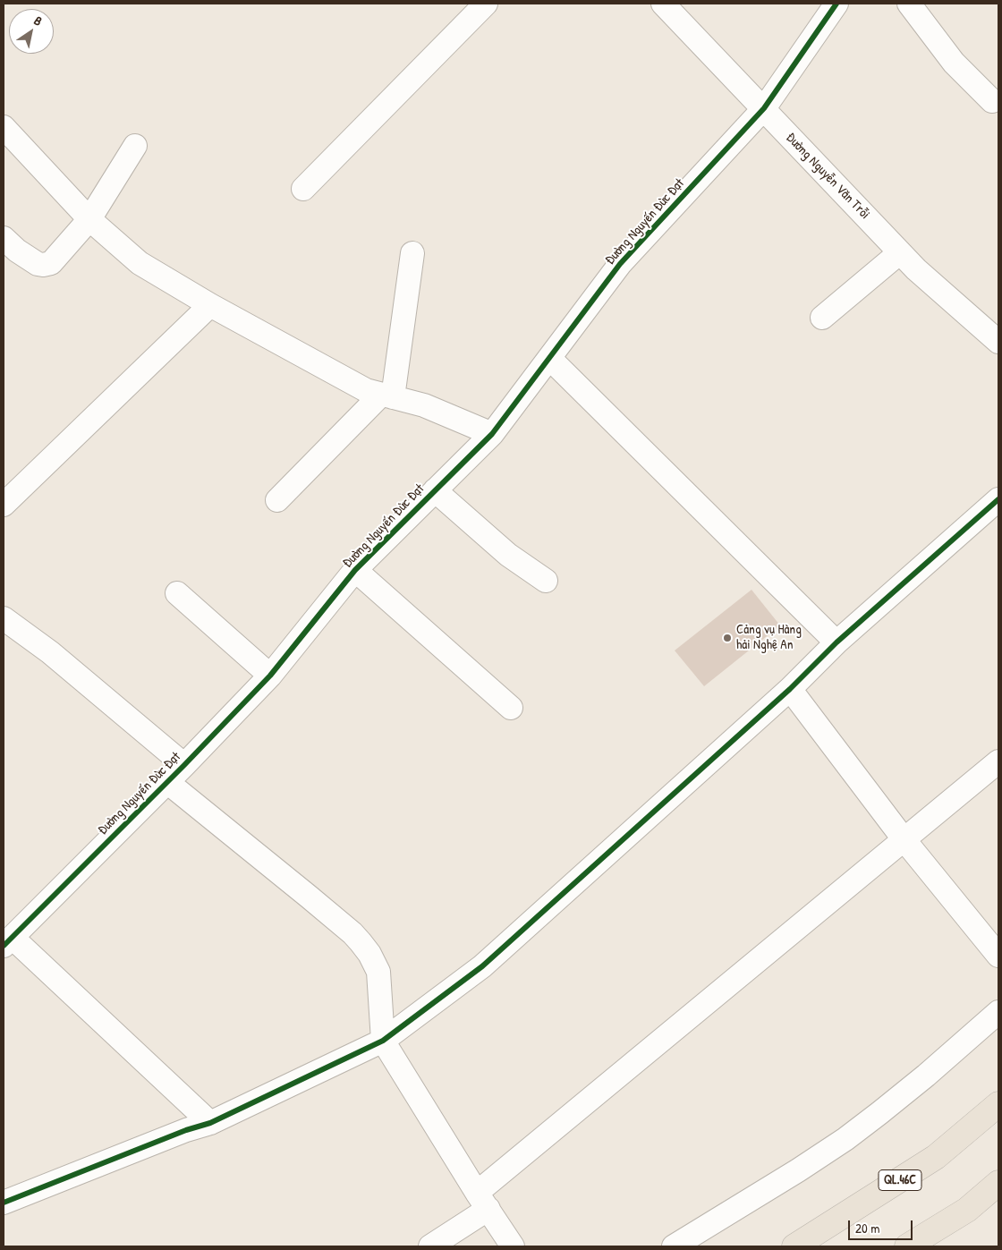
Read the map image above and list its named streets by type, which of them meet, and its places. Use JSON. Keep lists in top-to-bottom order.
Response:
{
  "streets": {
    "main road": ["QL.46C"],
    "street": ["Đường Nguyễn Văn Trỗi", "Đường Nguyến Đừc Đạt"]
  },
  "crossings": [
    ["Đường Nguyễn Văn Trỗi", "Đường Nguyến Đừc Đạt"]
  ],
  "places": ["Cảng vụ Hàng hải Nghệ An"],
  "scale_bar": "20 m",
  "north": "top right"
}
